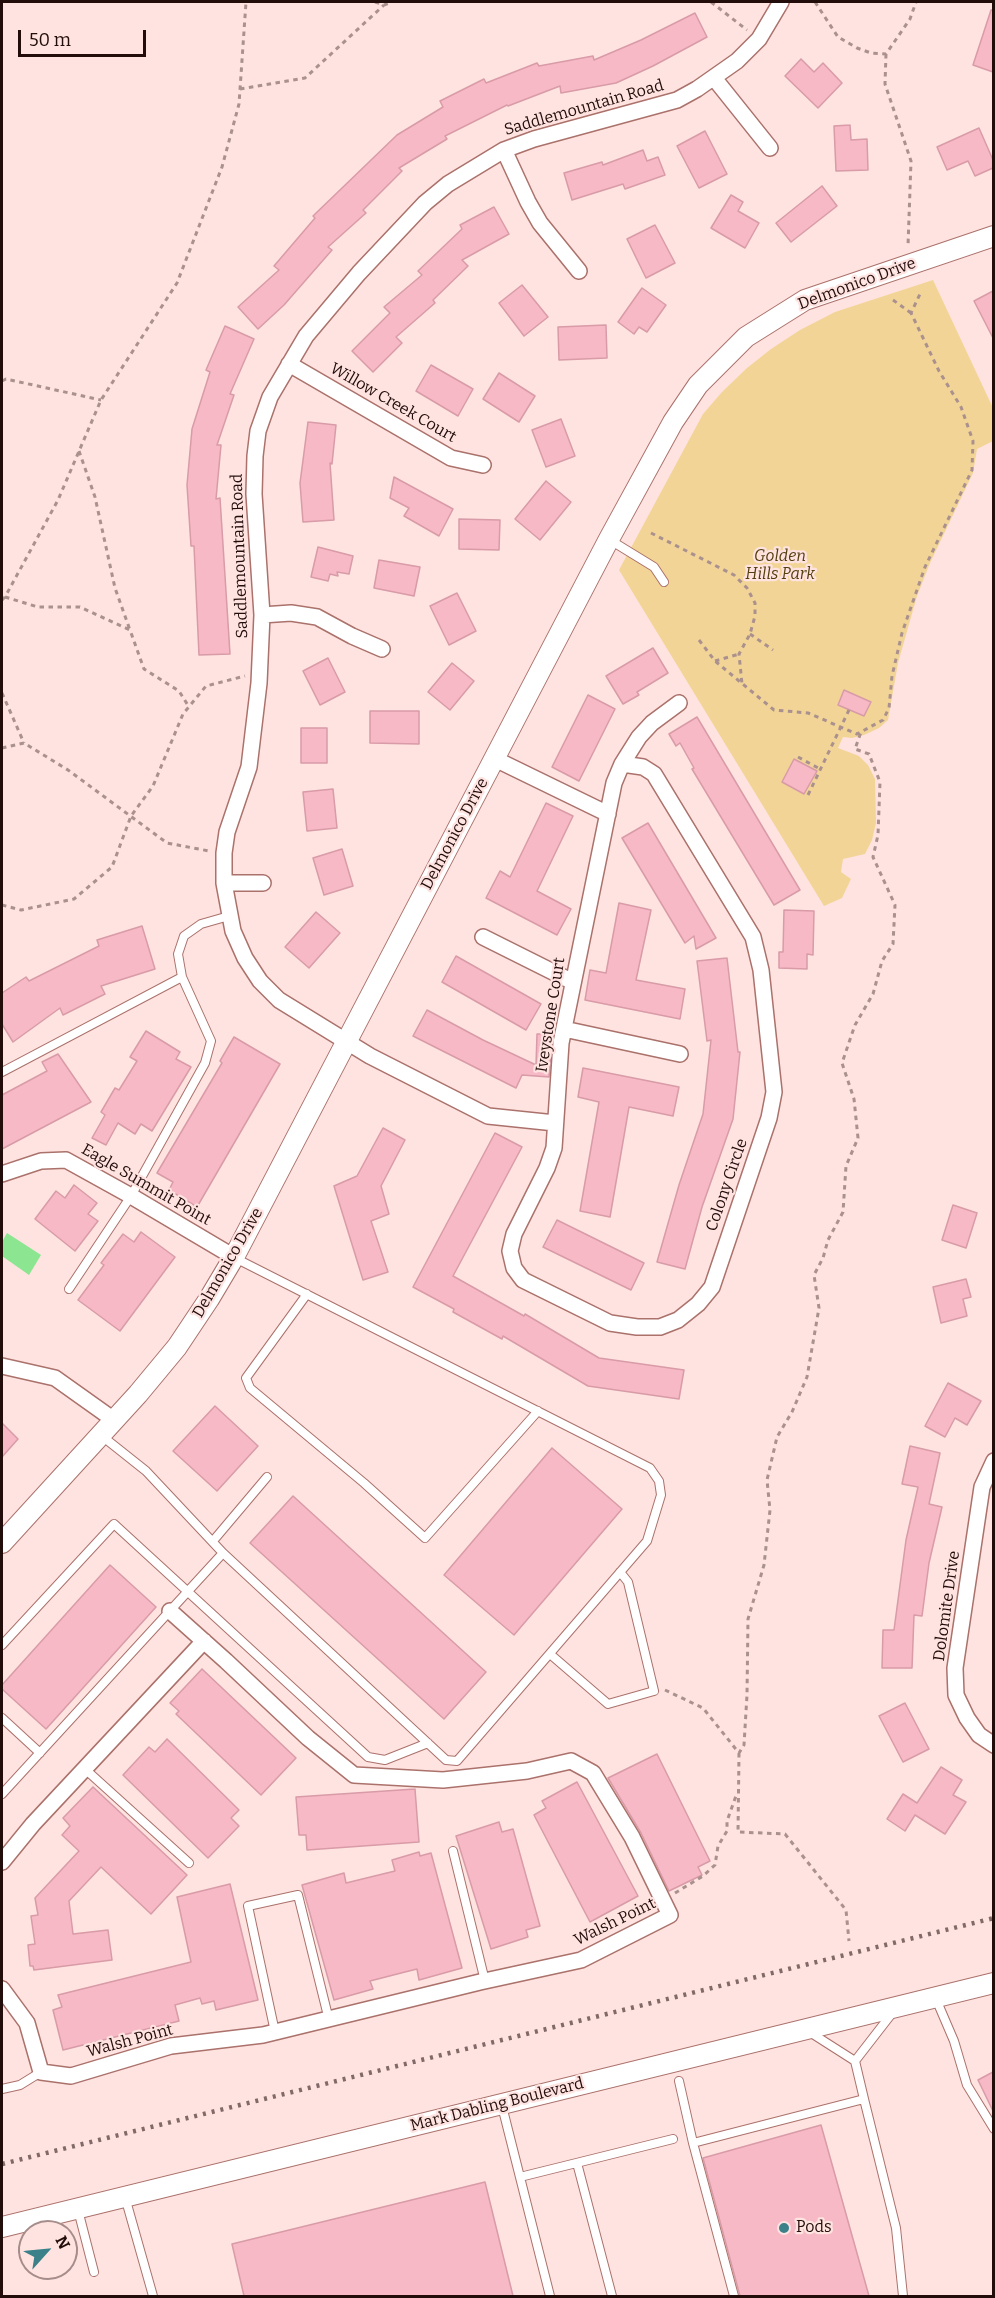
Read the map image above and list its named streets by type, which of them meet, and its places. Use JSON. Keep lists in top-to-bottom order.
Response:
{
  "streets": {
    "street": [
      "Saddlemountain Road",
      "Delmonico Drive",
      "Willow Creek Court",
      "Iveystone Court",
      "Eagle Summit Point",
      "Colony Circle",
      "Dolomite Drive",
      "Walsh Point",
      "Mark Dabling Boulevard"
    ]
  },
  "crossings": [
    ["Saddlemountain Road", "Delmonico Drive"],
    ["Saddlemountain Road", "Willow Creek Court"],
    ["Delmonico Drive", "Eagle Summit Point"],
    ["Iveystone Court", "Colony Circle"]
  ],
  "parks": ["Golden Hills Park"],
  "places": ["Pods"],
  "scale_bar": "50 m",
  "north": "top right"
}
